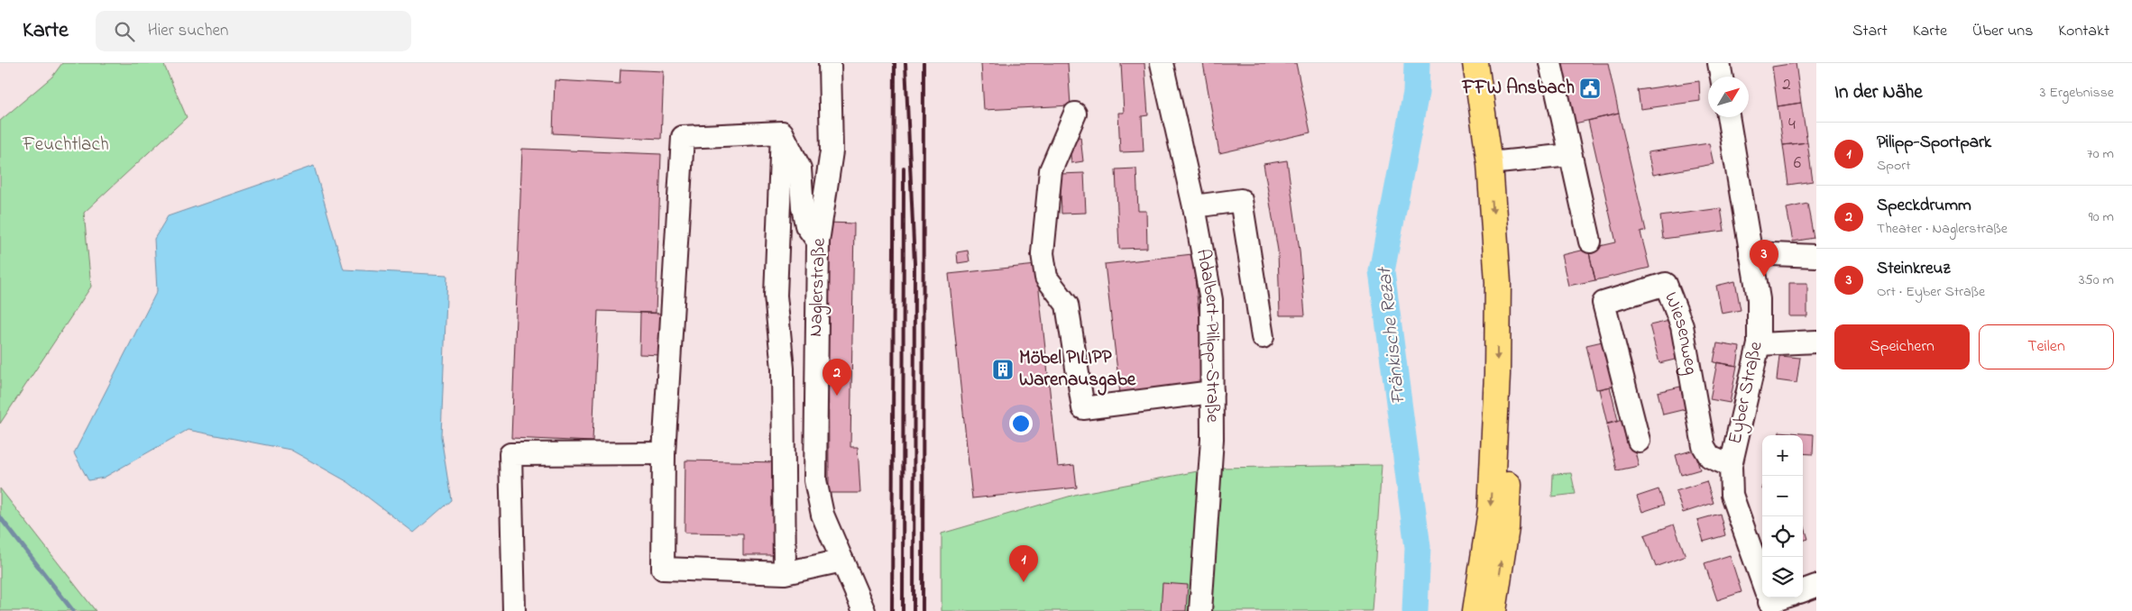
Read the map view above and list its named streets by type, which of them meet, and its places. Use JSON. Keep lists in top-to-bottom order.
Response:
{
  "streets": {
    "street": [
      "Naglerstraße",
      "Wiesenweg",
      "Adalbert-Pilipp-Straße",
      "Eyber Straße"
    ]
  },
  "crossings": [
    ["Wiesenweg", "Eyber Straße"]
  ],
  "water": ["Fränkische Rezat"],
  "parks": ["Feuchtlach"],
  "places": {
    "public building": ["FFW Ansbach"],
    "building": ["Möbel PILIPP Warenausgabe"]
  },
  "house_numbers": ["2", "4", "6"],
  "north": "top right",
  "page": {
    "header": "Karte",
    "search": "Hier suchen",
    "nav": [
      "Start",
      "Karte",
      "Über uns",
      "Kontakt"
    ],
    "heading": ["In der Nähe", "3 Ergebnisse"],
    "list": [
      {
        "mark": "1",
        "name": "Pilipp-Sportpark",
        "note": "Sport",
        "value": "70 m"
      },
      {
        "mark": "2",
        "name": "Speckdrumm",
        "note": "Theater · Naglerstraße",
        "value": "90 m"
      },
      {
        "mark": "3",
        "name": "Steinkreuz",
        "note": "Ort · Eyber Straße",
        "value": "350 m"
      }
    ],
    "pins": ["3", "2", "1"],
    "buttons": ["Speichern", "Teilen"],
    "map_buttons": ["+", "−"]
  }
}
